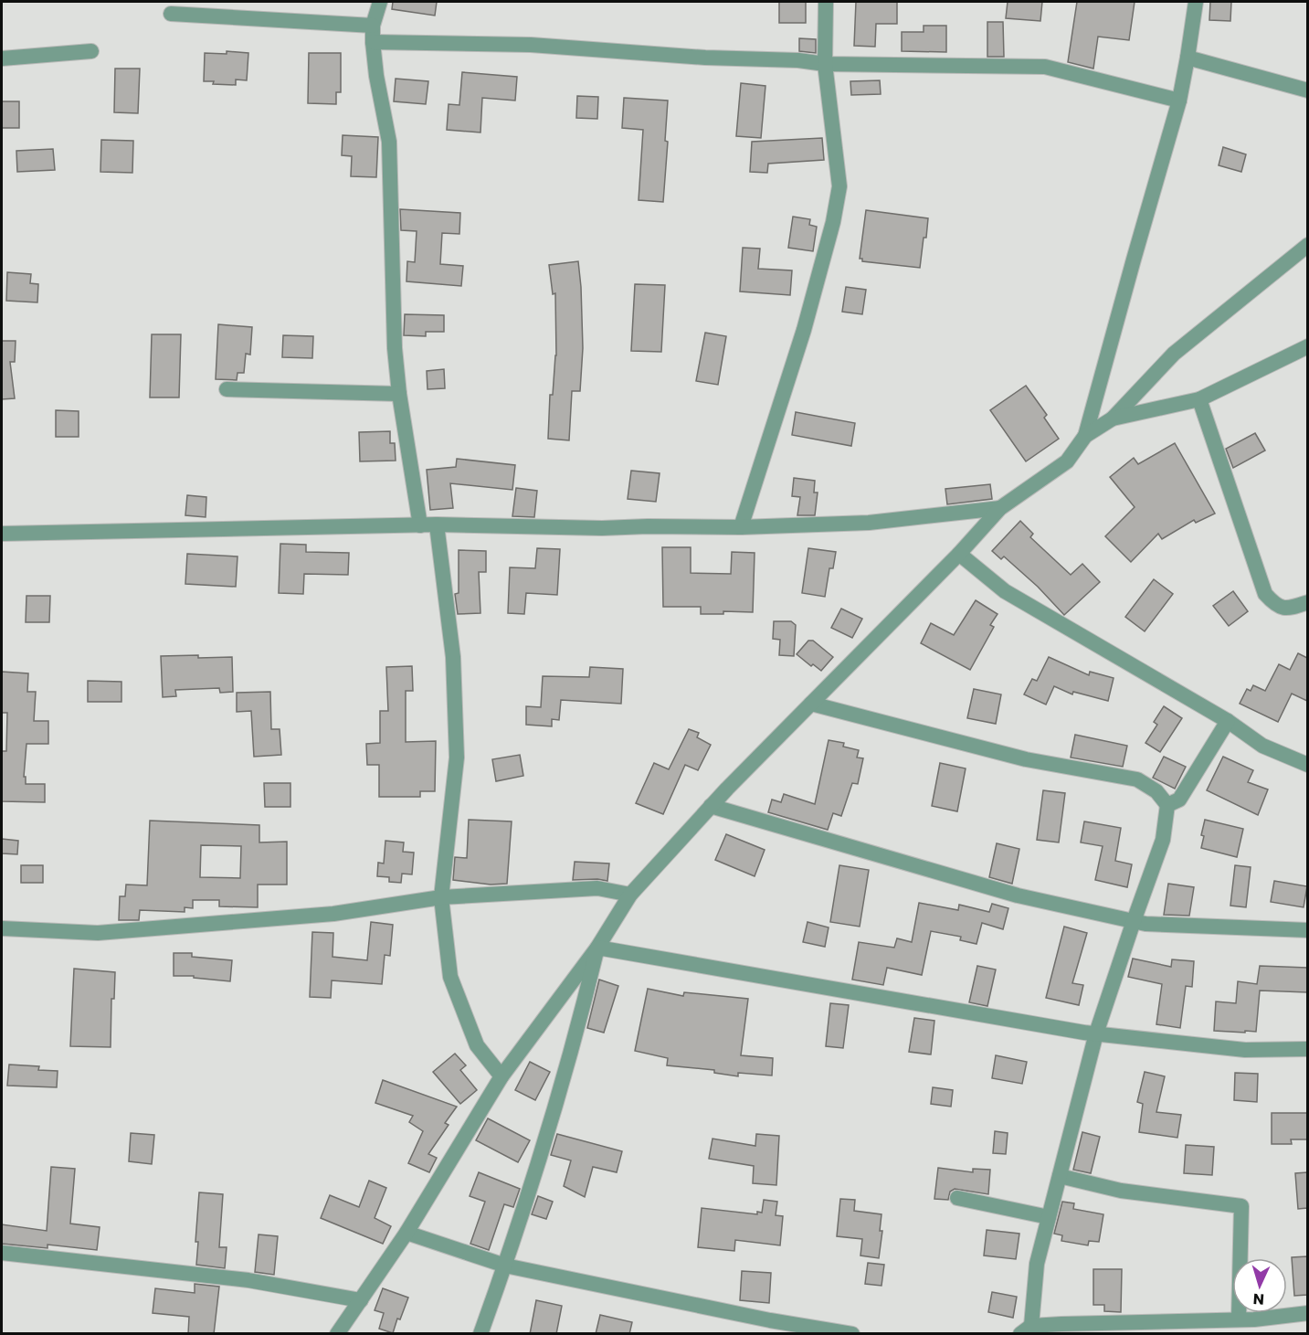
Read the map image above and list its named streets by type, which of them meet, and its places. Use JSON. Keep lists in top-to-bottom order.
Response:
{
  "north": "bottom"
}
